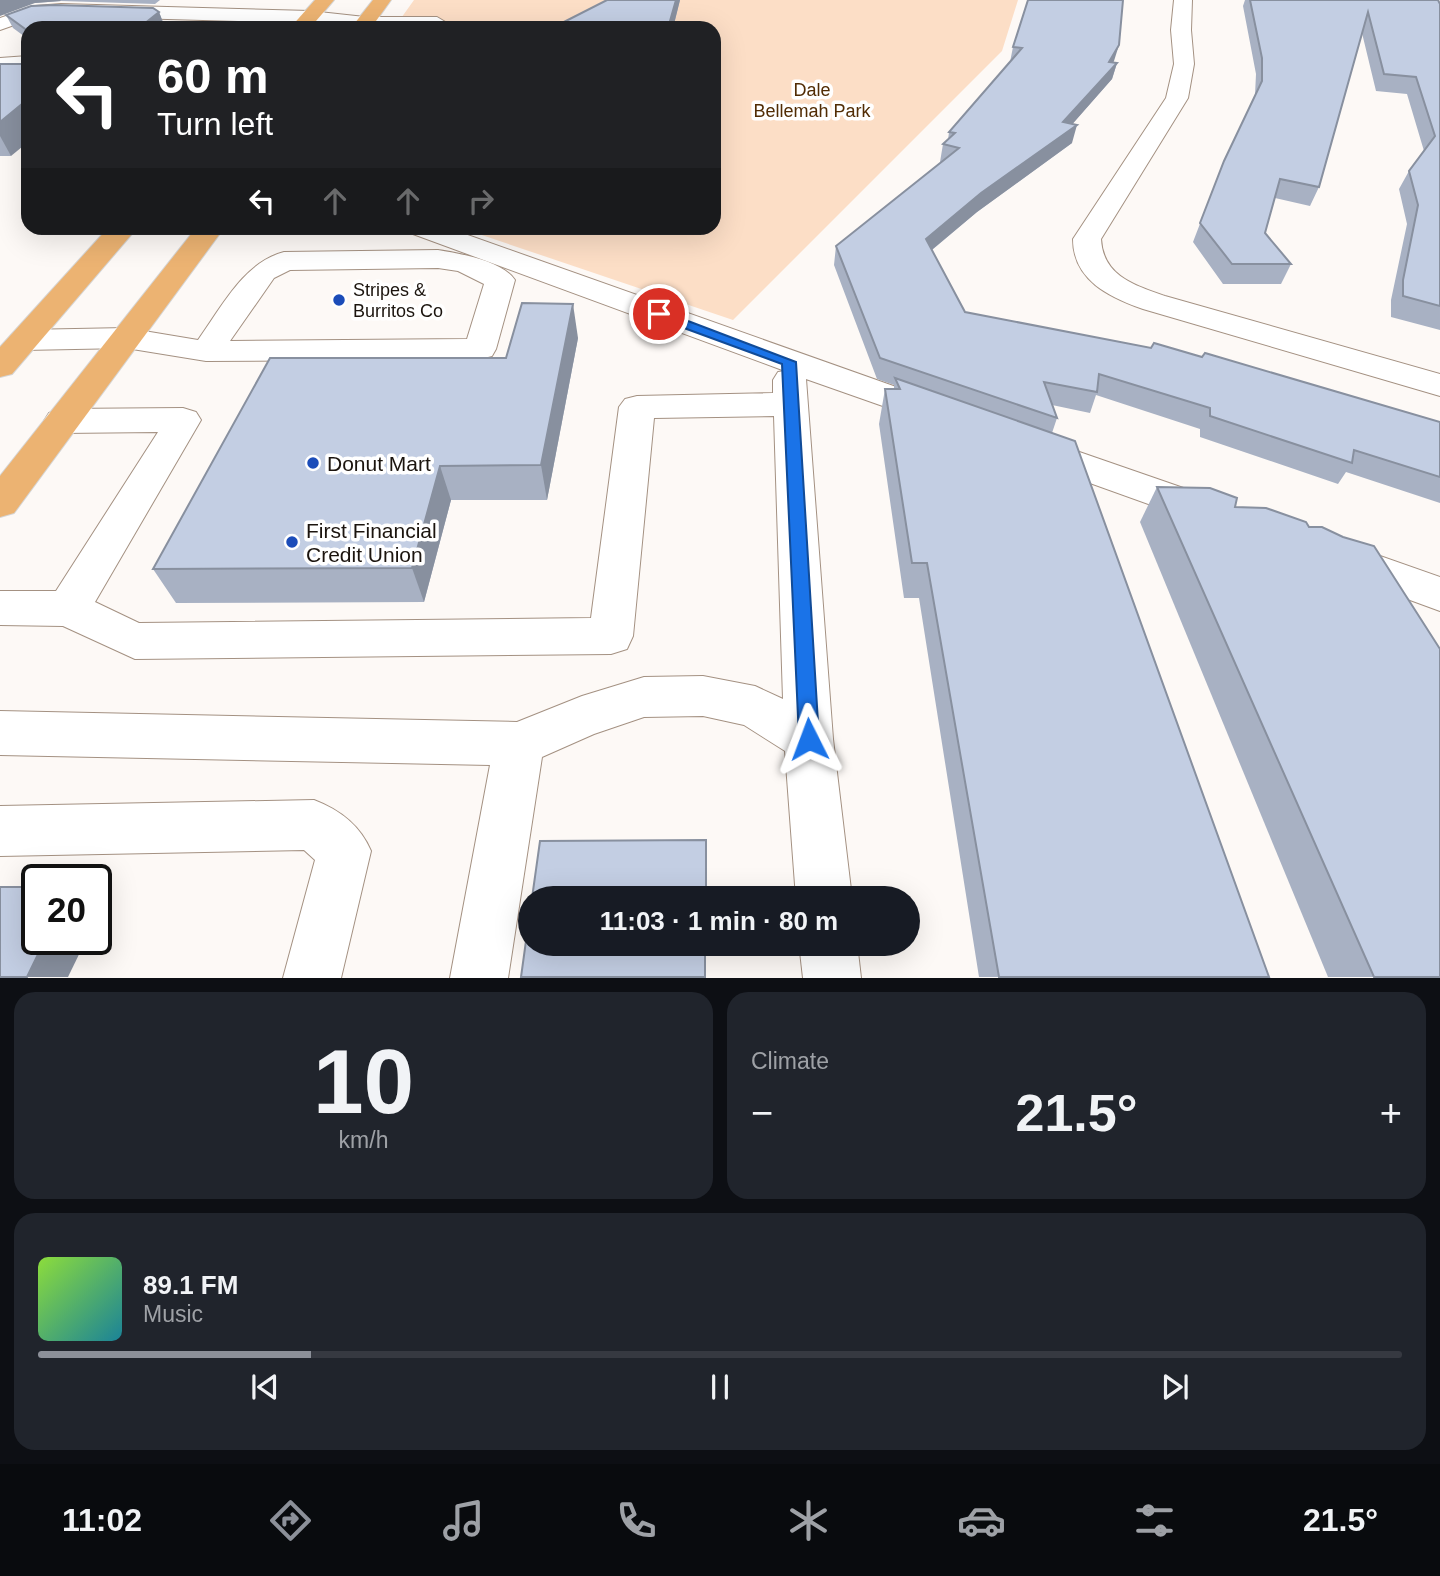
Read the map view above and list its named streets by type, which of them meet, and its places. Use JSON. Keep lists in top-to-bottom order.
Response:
{
  "parks": ["Dale Bellemah Park"],
  "places": ["Stripes & Burritos Co", "Donut Mart", "First Financial Credit Union"],
  "page": {
    "turn": ["60 m", "Turn left"],
    "limit": "20",
    "trip": "11:03 · 1 min · 80 m",
    "tile": [
      ["10", "km/h"],
      "Climate"
    ],
    "heat": ["−", "21.5°", "+"],
    "song": ["89.1 FM", "Music"],
    "tabs": ["11:02", "21.5°"]
  }
}
